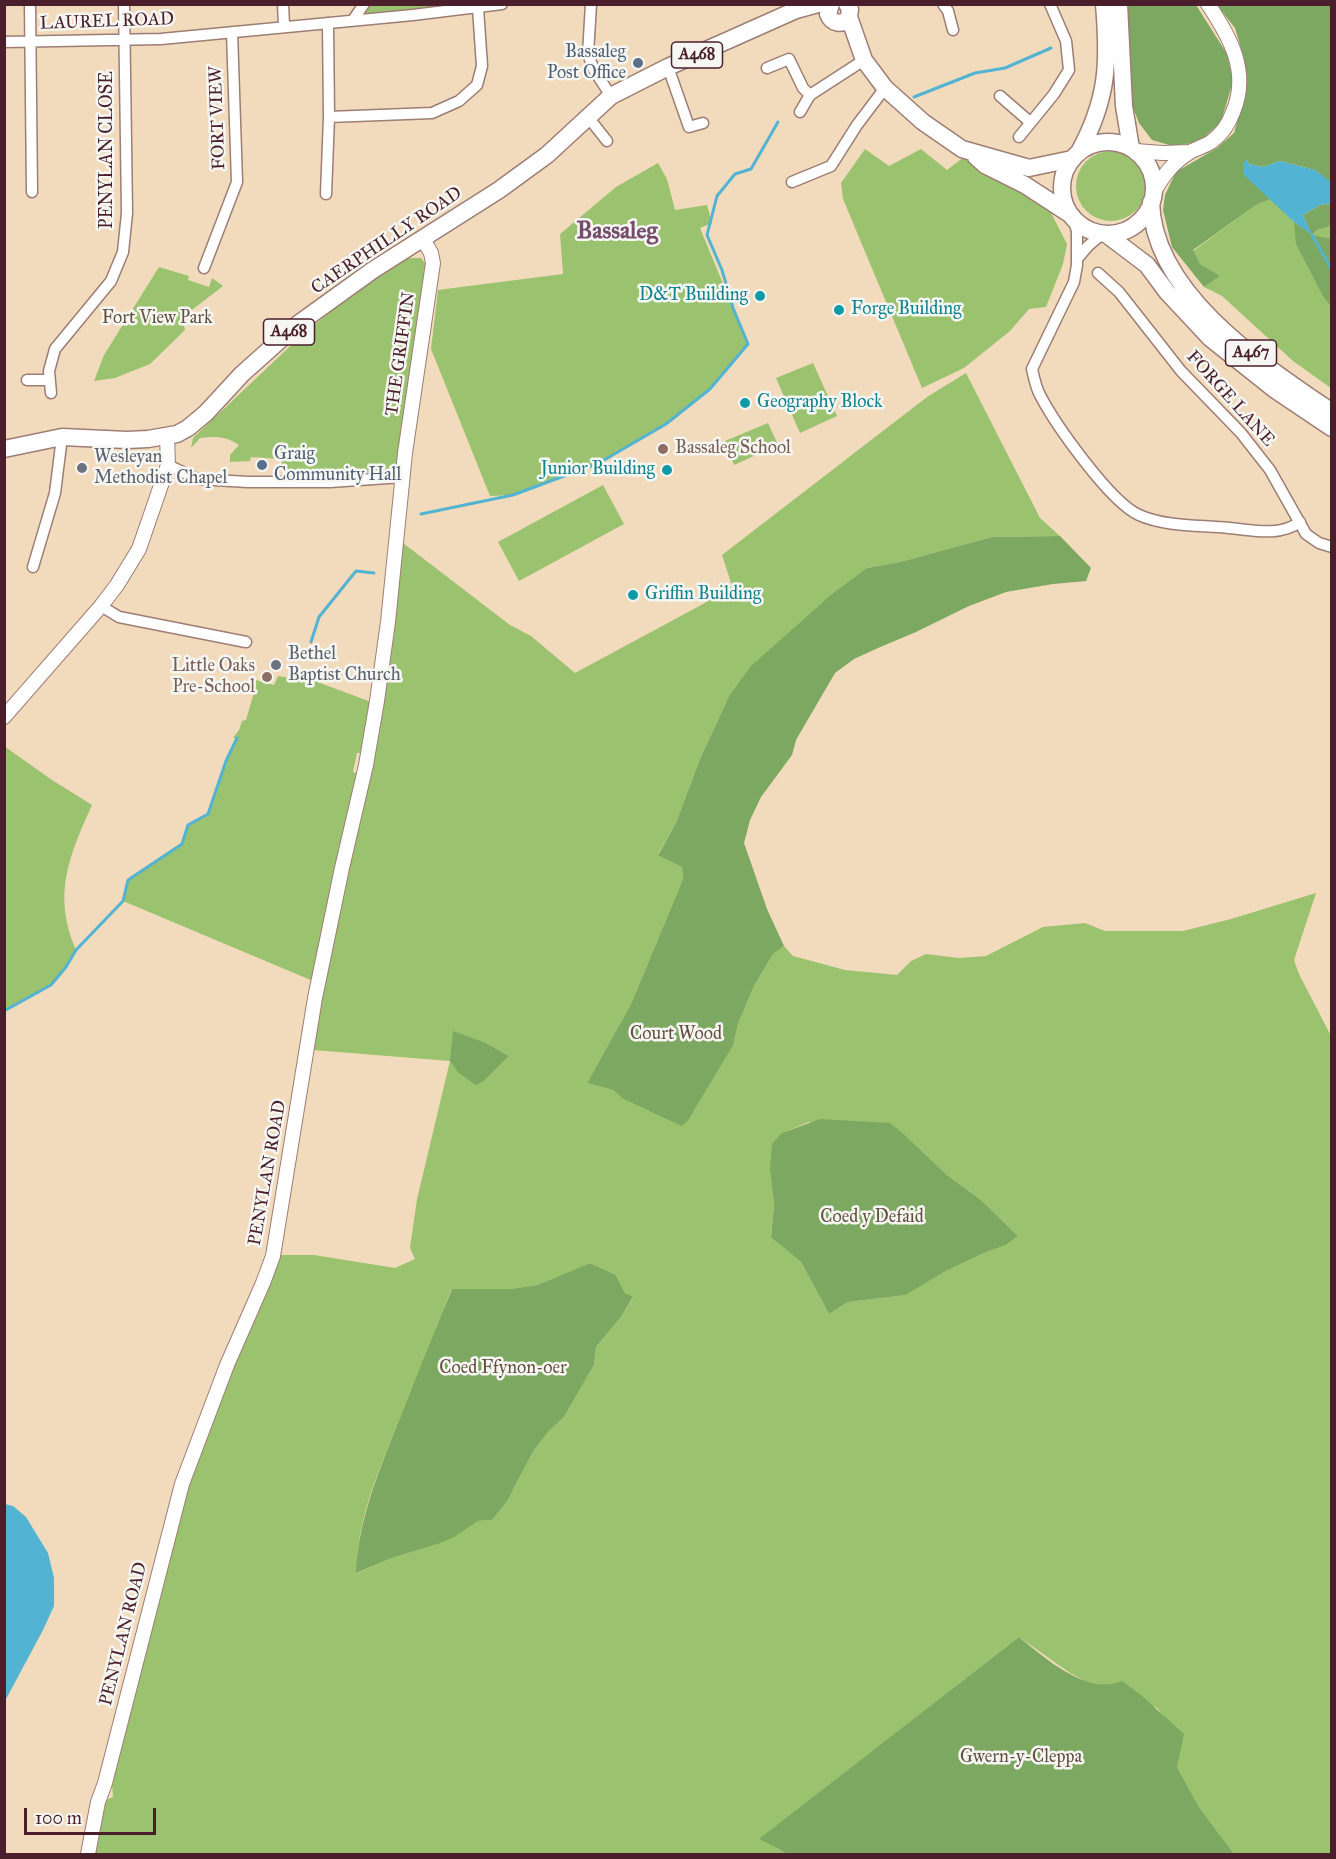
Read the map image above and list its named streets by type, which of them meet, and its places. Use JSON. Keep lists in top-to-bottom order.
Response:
{
  "streets": {
    "main road": ["A468", "CAERPHILLY ROAD", "A467"],
    "street": [
      "LAUREL ROAD",
      "FORT VIEW",
      "PENYLAN CLOSE",
      "THE GRIFFIN",
      "FORGE LANE",
      "PENYLAN ROAD"
    ]
  },
  "crossings": [
    ["LAUREL ROAD", "FORT VIEW"],
    ["LAUREL ROAD", "PENYLAN CLOSE"],
    ["CAERPHILLY ROAD", "THE GRIFFIN"],
    ["THE GRIFFIN", "PENYLAN ROAD"]
  ],
  "districts": ["Bassaleg"],
  "parks": [
    "Fort View Park",
    "Court Wood",
    "Coed y Defaid",
    "Coed Ffynon-oer",
    "Gwern-y-Cleppa"
  ],
  "places": [
    "Bassaleg Post Office",
    "D&T Building",
    "Forge Building",
    "Geography Block",
    "Bassaleg School",
    "Graig Community Hall",
    "Wesleyan Methodist Chapel",
    "Junior Building",
    "Griffin Building",
    "Bethel Baptist Church",
    "Little Oaks Pre-School"
  ],
  "scale_bar": "100 m"
}
